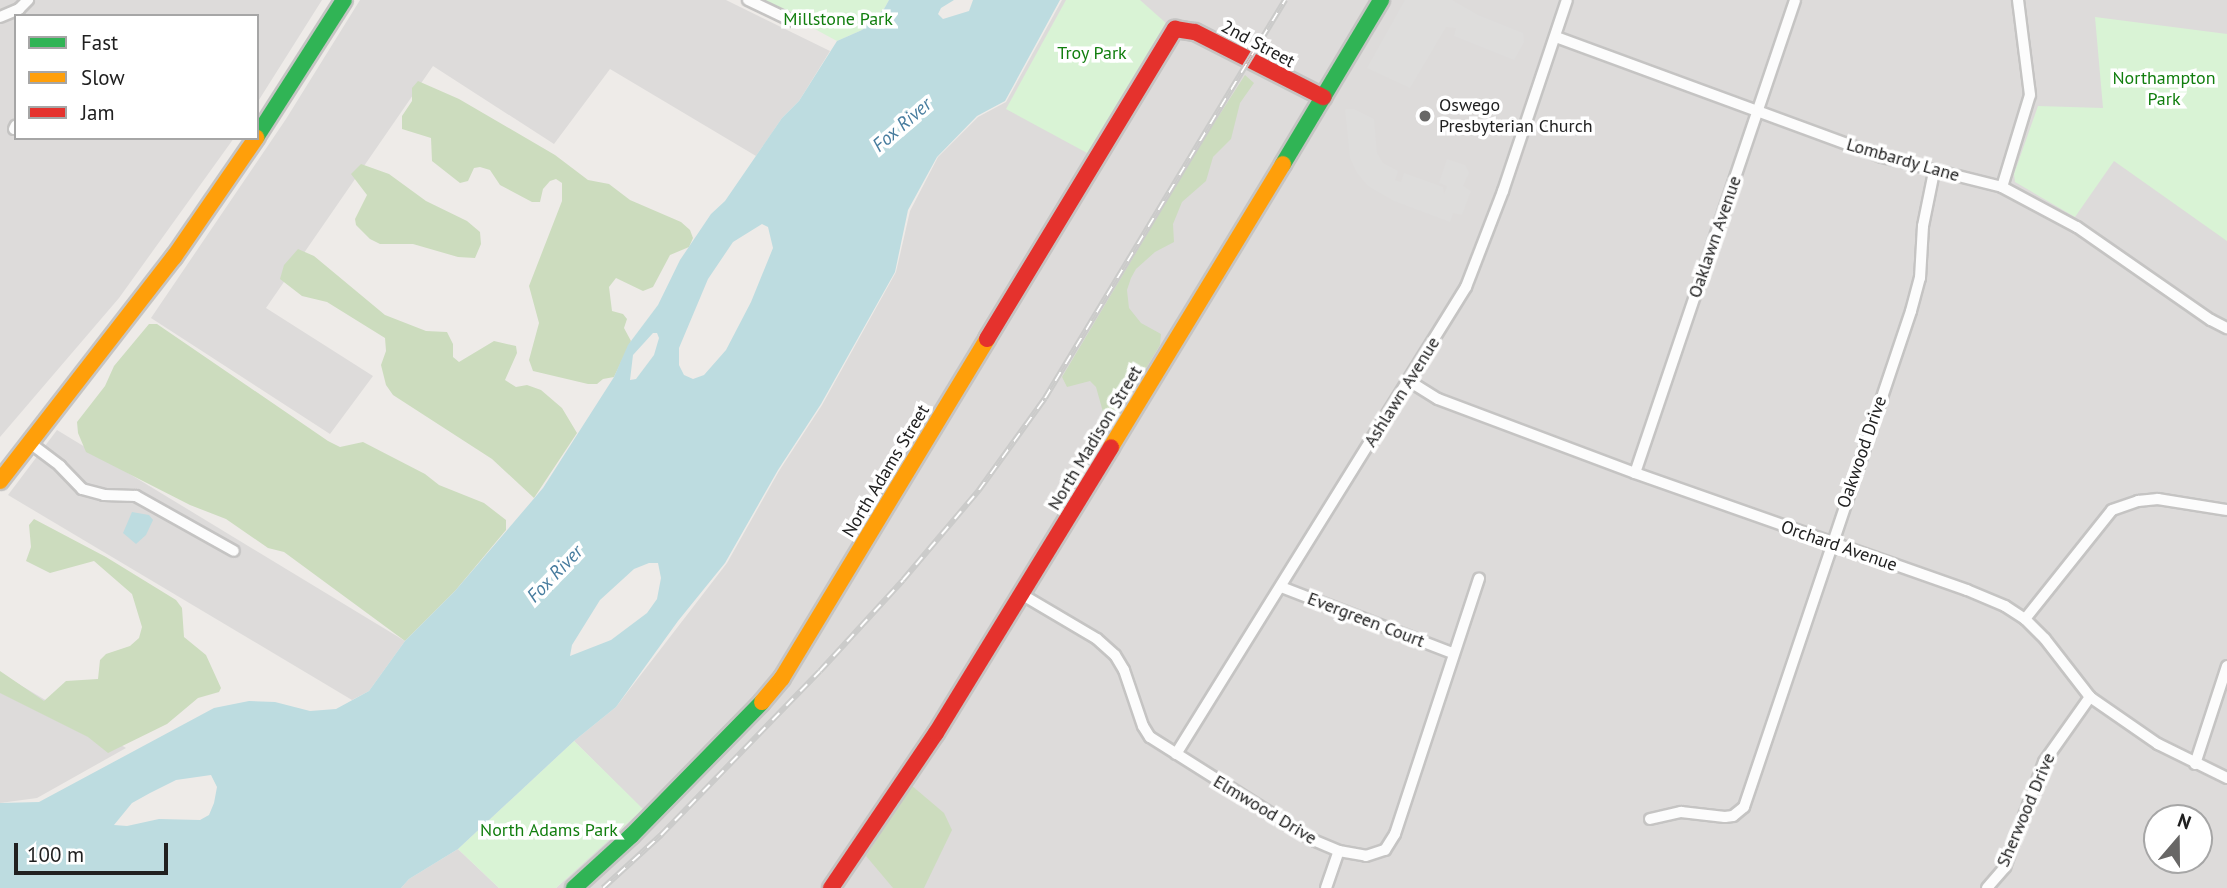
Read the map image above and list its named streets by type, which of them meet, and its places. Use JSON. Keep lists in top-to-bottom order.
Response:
{
  "streets": {
    "street": [
      "2nd Street",
      "Lombardy Lane",
      "Oaklawn Avenue",
      "Ashlawn Avenue",
      "North Madison Street",
      "Oakwood Drive",
      "North Adams Street",
      "Orchard Avenue",
      "Evergreen Court",
      "Elmwood Drive",
      "Sherwood Drive"
    ]
  },
  "crossings": [
    ["2nd Street", "North Madison Street"],
    ["2nd Street", "North Adams Street"],
    ["Lombardy Lane", "Oaklawn Avenue"],
    ["Lombardy Lane", "Ashlawn Avenue"],
    ["Lombardy Lane", "Oakwood Drive"],
    ["Oaklawn Avenue", "Orchard Avenue"],
    ["Ashlawn Avenue", "Orchard Avenue"],
    ["Ashlawn Avenue", "Evergreen Court"],
    ["Ashlawn Avenue", "Elmwood Drive"],
    ["North Madison Street", "Elmwood Drive"],
    ["Oakwood Drive", "Orchard Avenue"],
    ["Orchard Avenue", "Sherwood Drive"],
    ["Evergreen Court", "Elmwood Drive"]
  ],
  "water": ["Fox River"],
  "parks": [
    "Millstone Park",
    "Troy Park",
    "Northampton Park",
    "North Adams Park"
  ],
  "places": ["Oswego Presbyterian Church"],
  "legend": ["Fast", "Slow", "Jam"],
  "scale_bar": "100 m",
  "north": "top"
}
